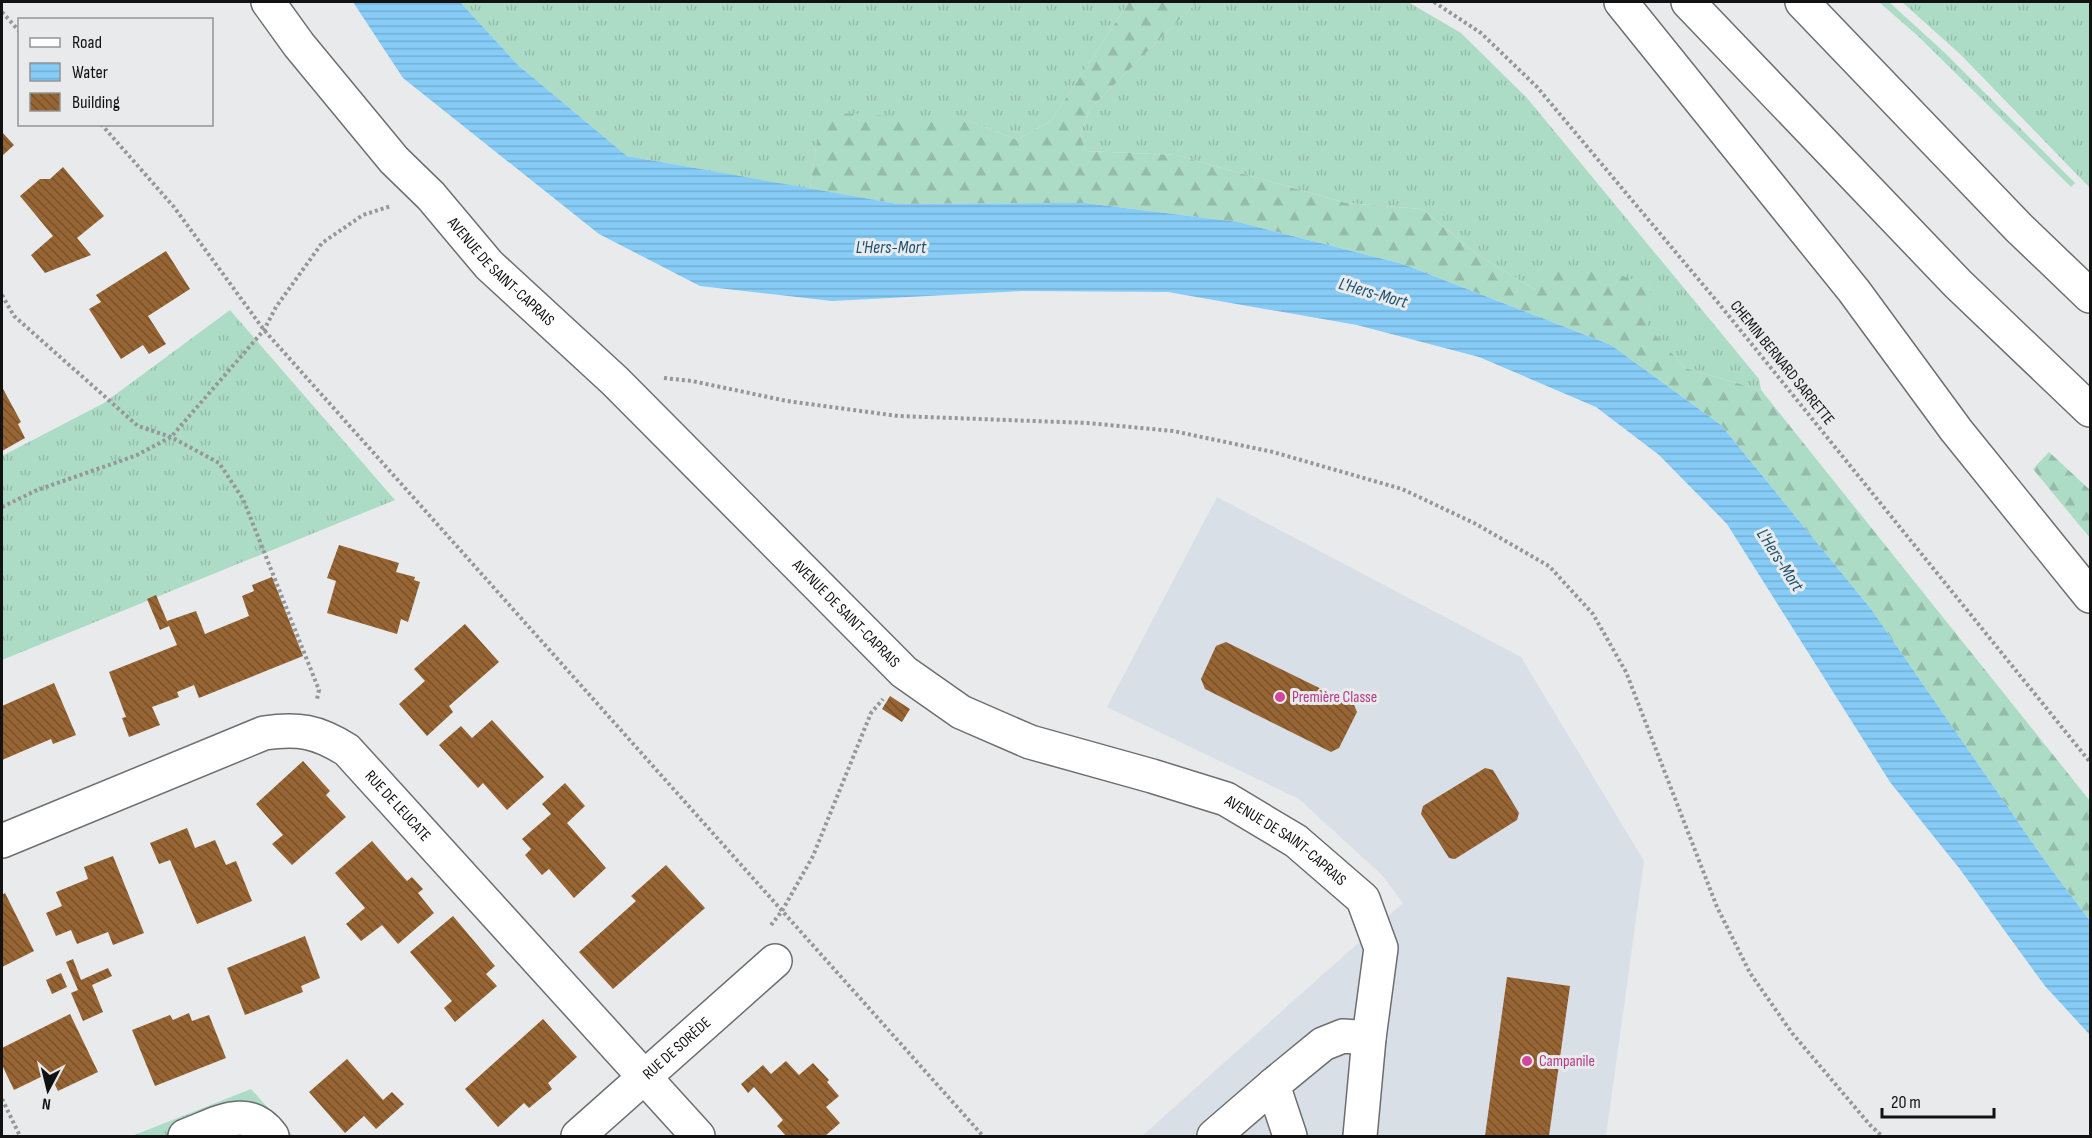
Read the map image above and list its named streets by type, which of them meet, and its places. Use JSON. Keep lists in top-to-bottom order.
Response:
{
  "streets": {
    "main road": ["AVENUE DE SAINT-CAPRAIS", "RUE DE LEUCATE", "RUE DE SORÈDE"],
    "path": ["CHEMIN BERNARD SARRETTE"]
  },
  "crossings": [
    ["RUE DE LEUCATE", "RUE DE SORÈDE"]
  ],
  "water": ["L'Hers-Mort"],
  "places": ["Première Classe", "Campanile"],
  "legend": ["Road", "Water", "Building"],
  "scale_bar": "20 m",
  "north": "bottom"
}
